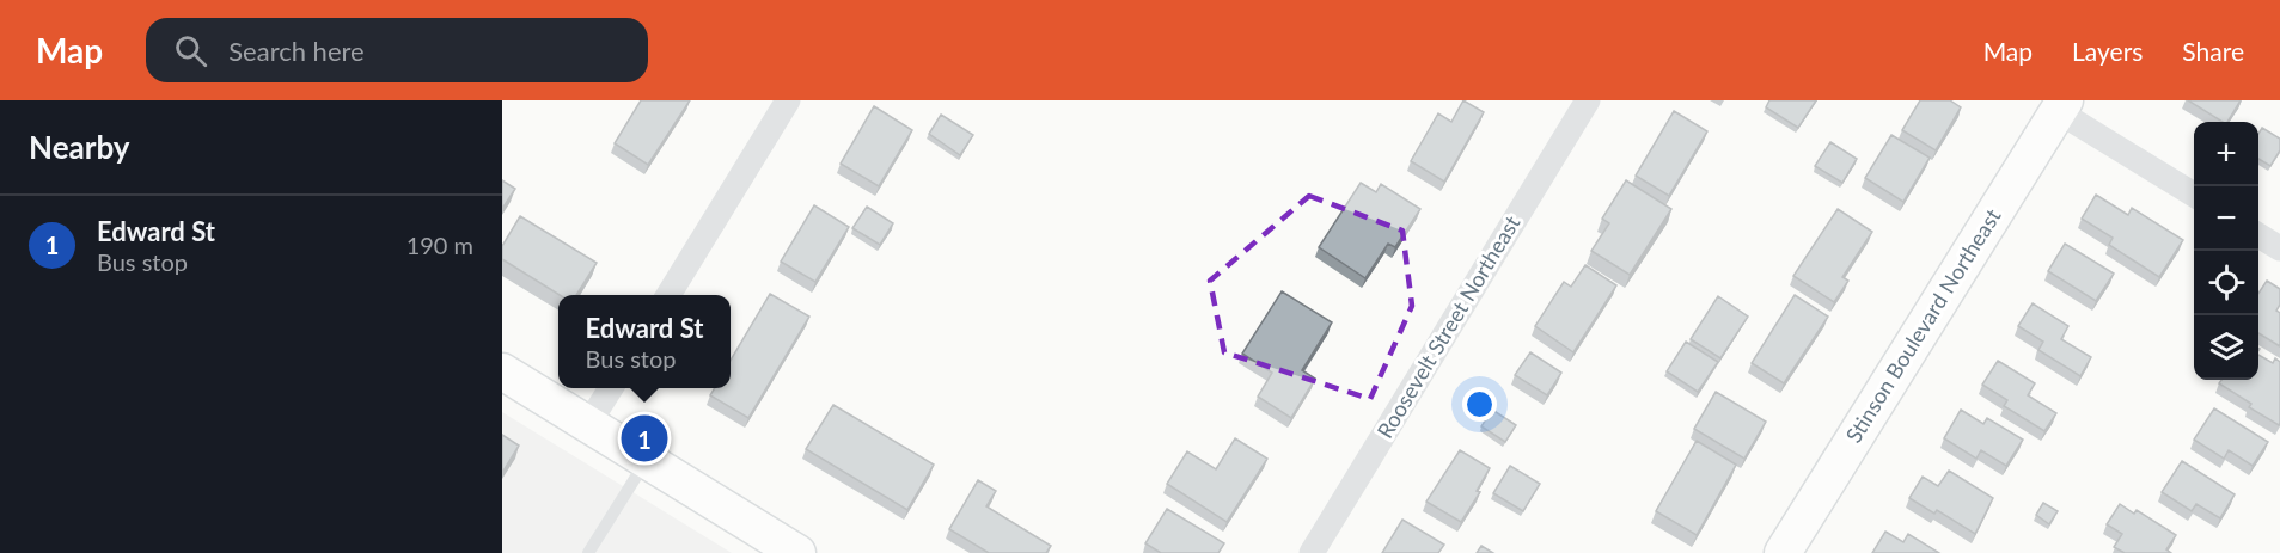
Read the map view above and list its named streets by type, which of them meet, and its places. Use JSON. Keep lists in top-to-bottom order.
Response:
{
  "streets": {
    "street": ["Stinson Boulevard Northeast", "Roosevelt Street Northeast"]
  },
  "page": {
    "header": "Map",
    "search": "Search here",
    "nav": ["Map", "Layers", "Share"],
    "heading": "Nearby",
    "map_buttons": ["+", "−"],
    "list": [
      {
        "mark": "1",
        "name": "Edward St",
        "note": "Bus stop",
        "value": "190 m"
      }
    ],
    "popup": ["Edward St", "Bus stop"],
    "pins": "1"
  }
}
